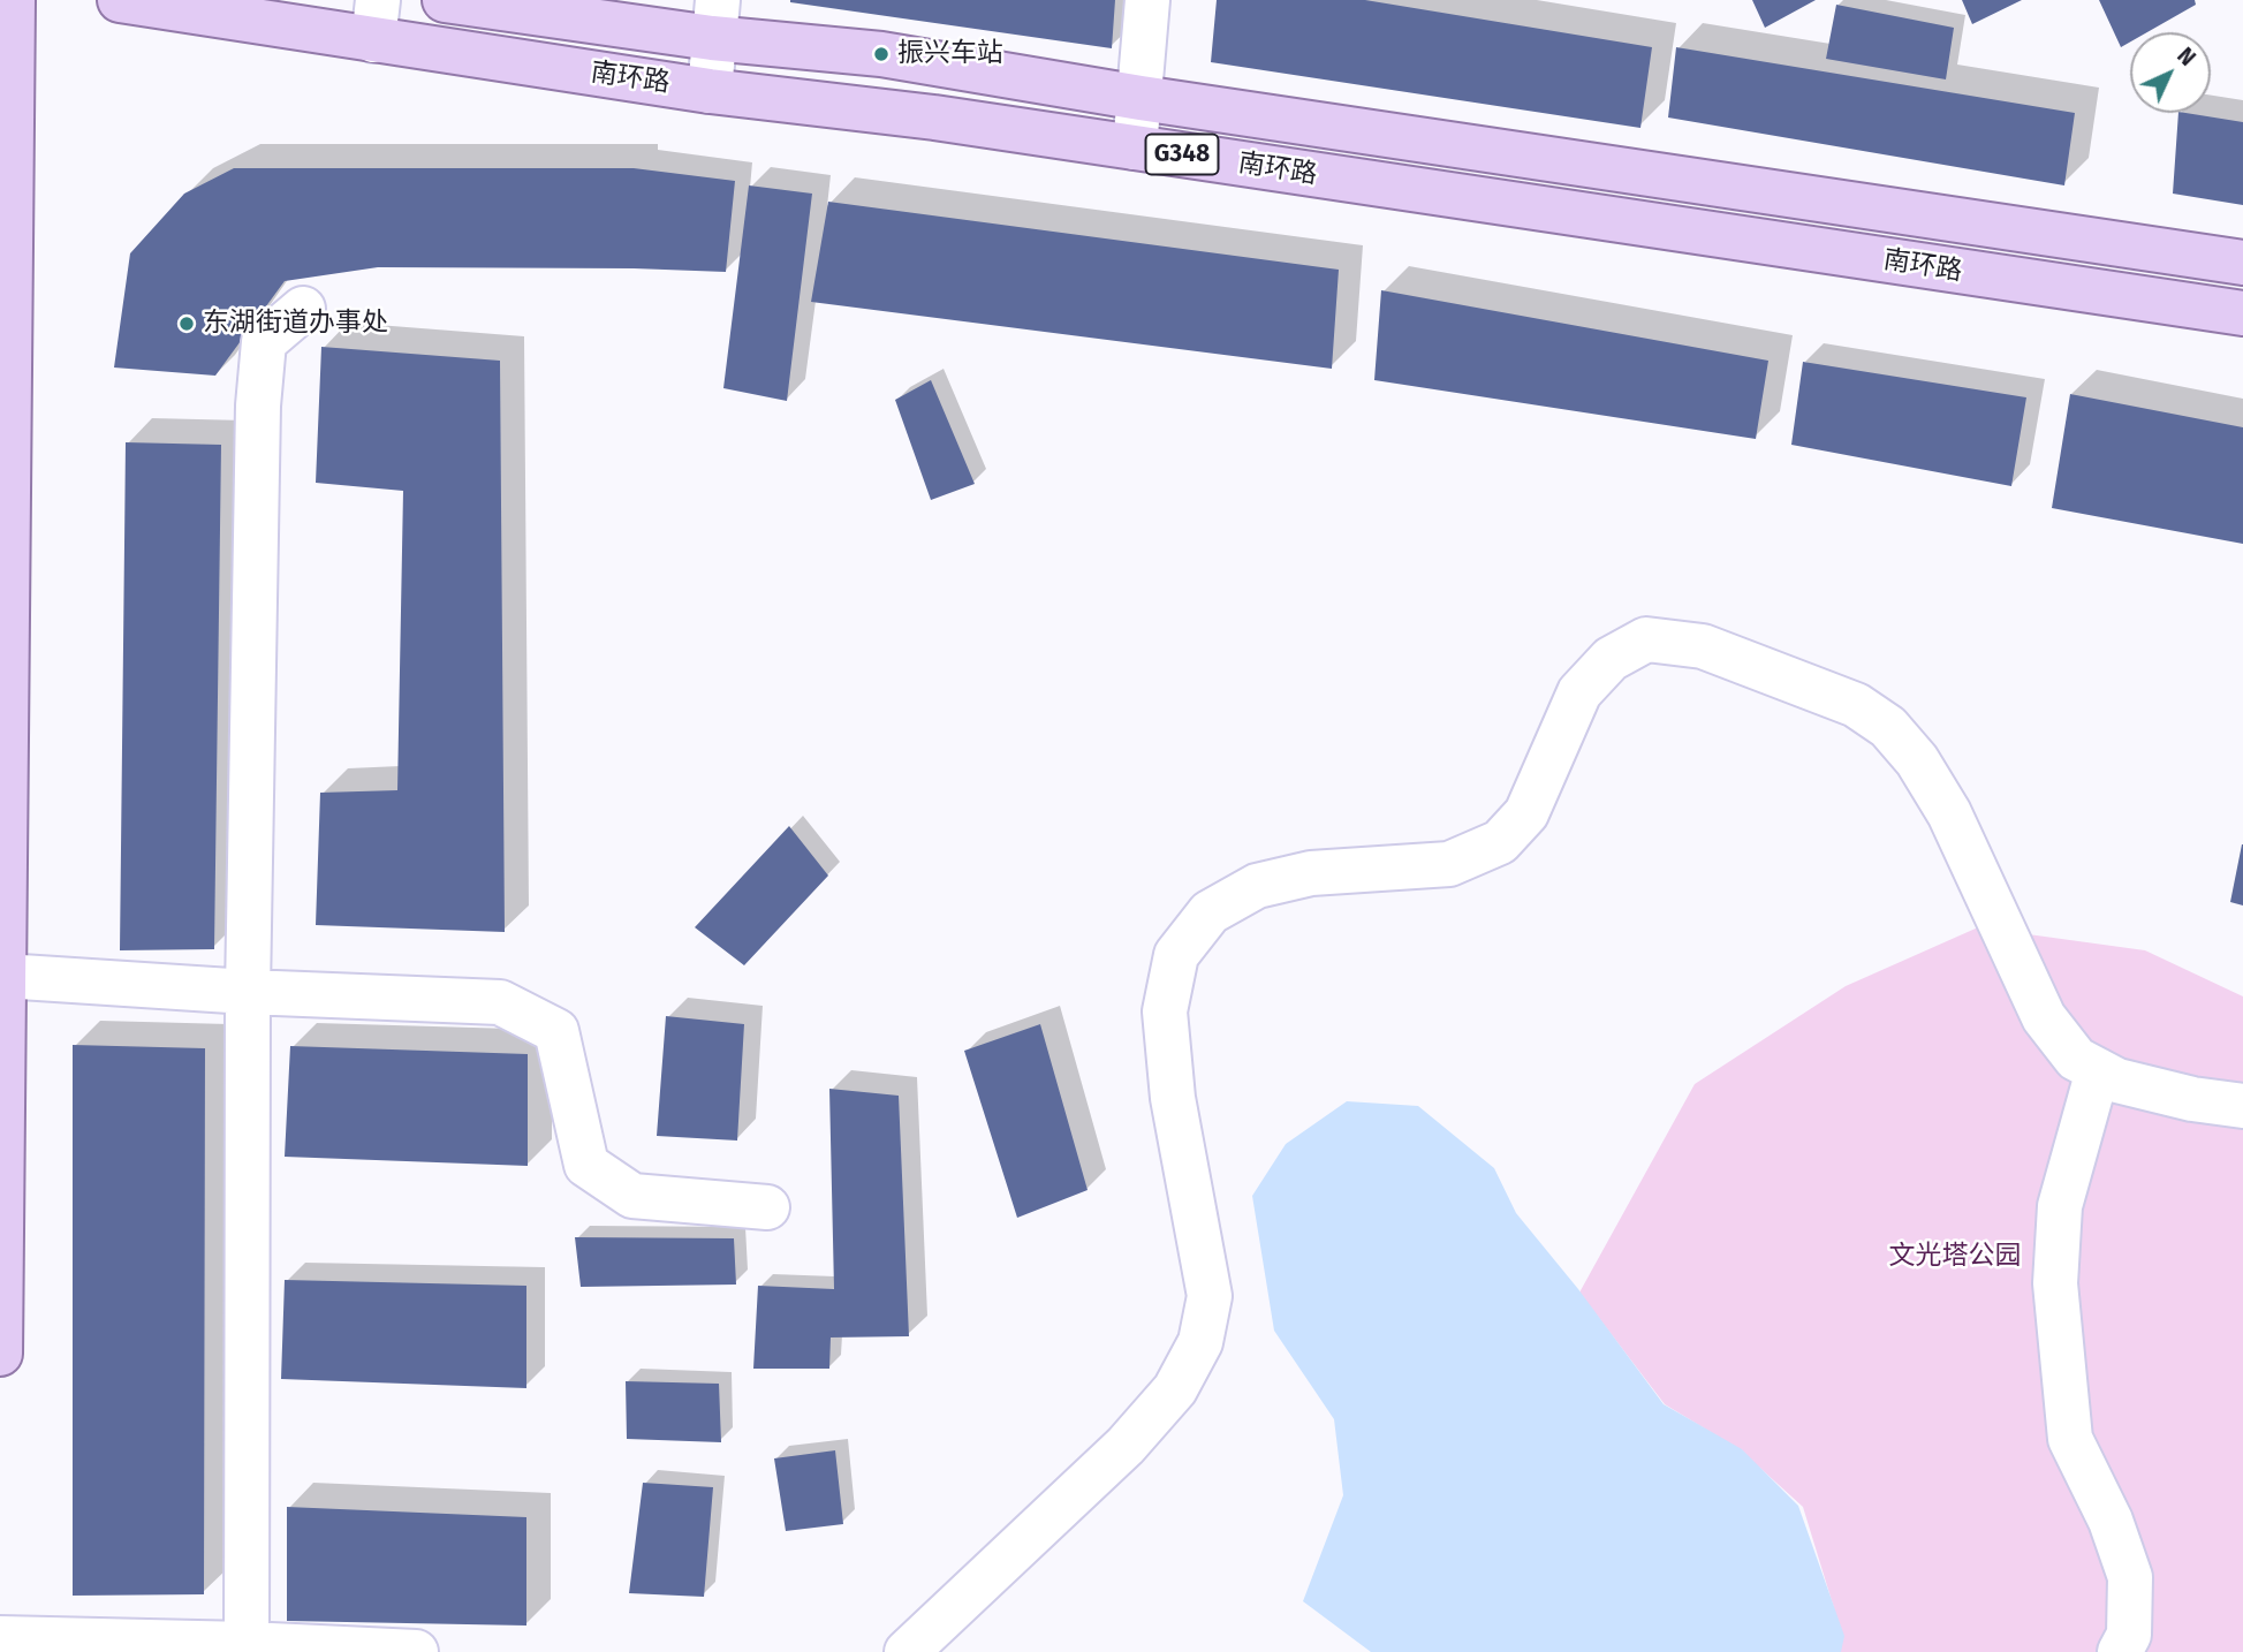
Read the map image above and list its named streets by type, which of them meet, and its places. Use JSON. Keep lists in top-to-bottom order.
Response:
{
  "streets": {
    "main road": ["南环路", "G348"]
  },
  "parks": ["文光塔公园"],
  "places": ["振兴车站", "东湖街道办事处"],
  "north": "top right"
}
